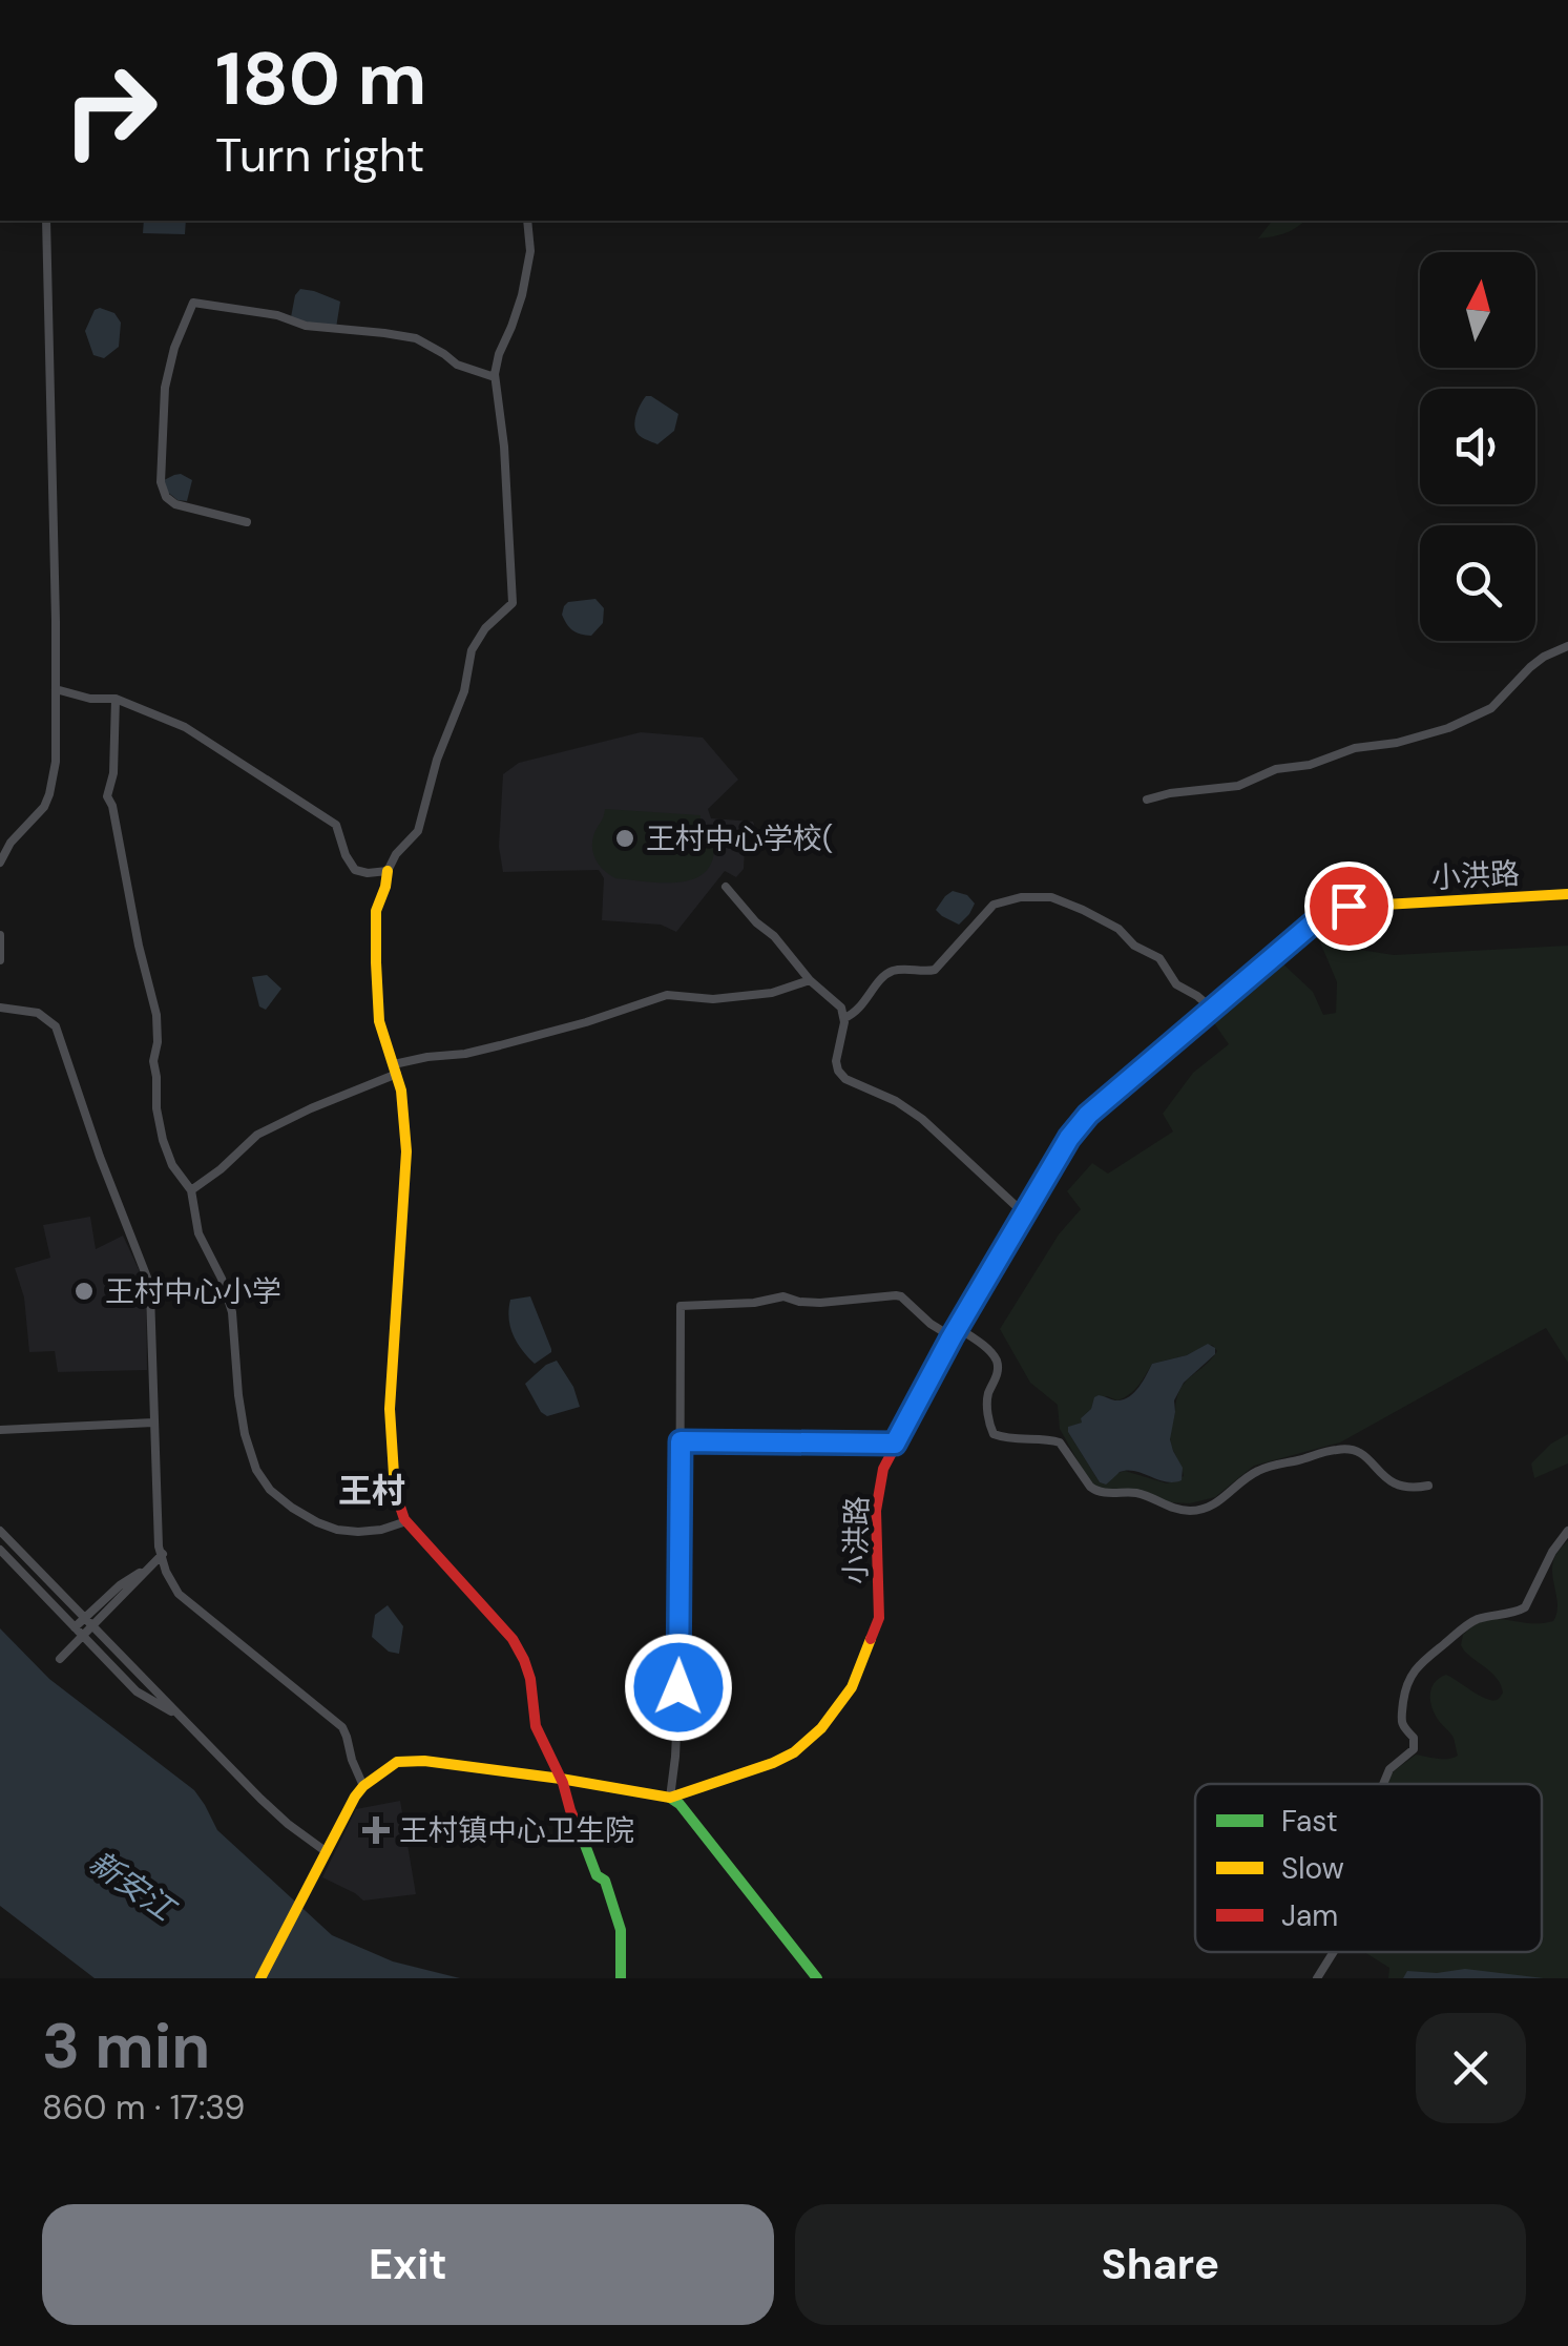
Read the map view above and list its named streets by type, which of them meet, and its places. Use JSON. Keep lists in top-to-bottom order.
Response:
{
  "streets": {
    "main road": ["小洪路"]
  },
  "districts": ["王村"],
  "water": ["新安江"],
  "places": {
    "other": ["王村中心学校(", "王村中心小学"],
    "health": ["王村镇中心卫生院"]
  },
  "legend": ["Fast", "Slow", "Jam"],
  "north": "top",
  "page": {
    "turn": ["180 m", "Turn right"],
    "heading": ["3 min", "860 m · 17:39"],
    "buttons": ["Exit", "Share"]
  }
}
